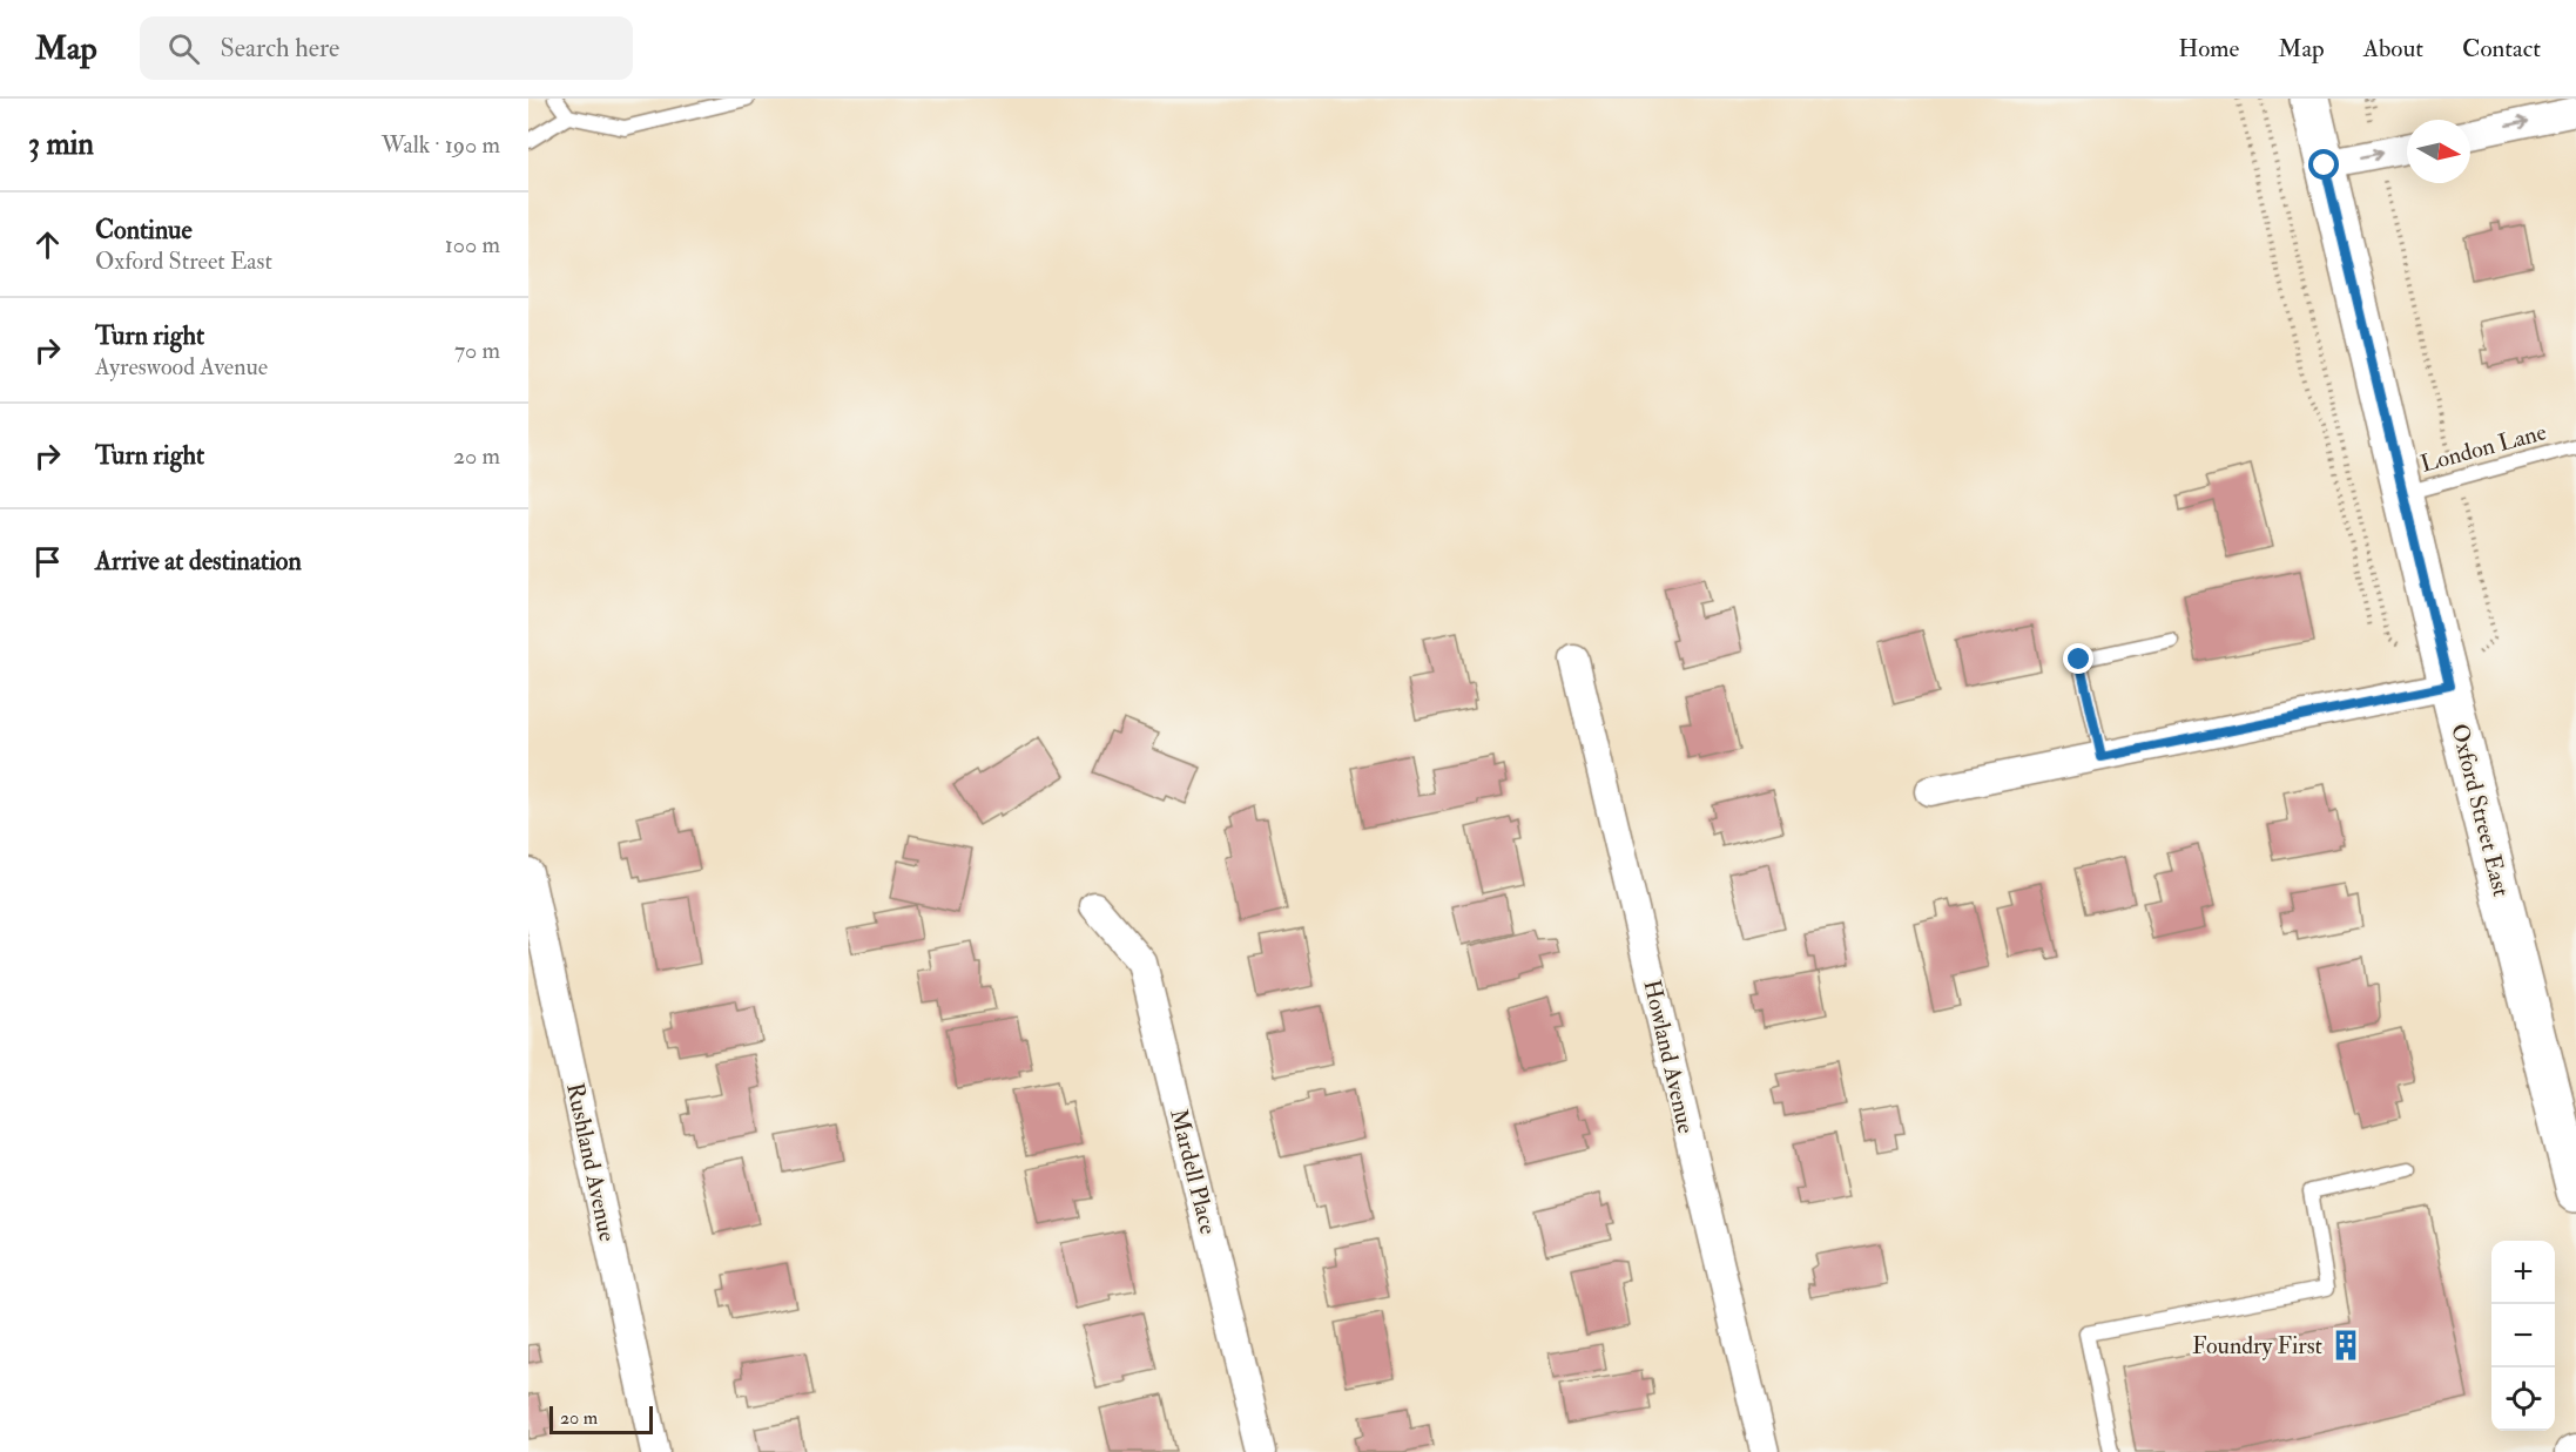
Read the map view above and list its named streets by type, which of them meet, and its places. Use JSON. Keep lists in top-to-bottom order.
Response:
{
  "streets": {
    "main road": ["Oxford Street East"],
    "street": ["Howland Avenue", "Rushland Avenue", "Mardell Place"],
    "lane": ["London Lane"]
  },
  "crossings": [
    ["London Lane", "Oxford Street East"]
  ],
  "places": {
    "building": ["Foundry First"]
  },
  "scale_bar": "20 m",
  "north": "right",
  "page": {
    "header": "Map",
    "search": "Search here",
    "nav": [
      "Home",
      "Map",
      "About",
      "Contact"
    ],
    "heading": ["3 min", "Walk · 190 m"],
    "list": [
      ["Continue", "Oxford Street East", "100 m"],
      ["Turn right", "Ayreswood Avenue", "70 m"],
      ["Turn right", "20 m"],
      "Arrive at destination"
    ],
    "map_buttons": ["+", "−"],
    "scale": "20 m"
  }
}
